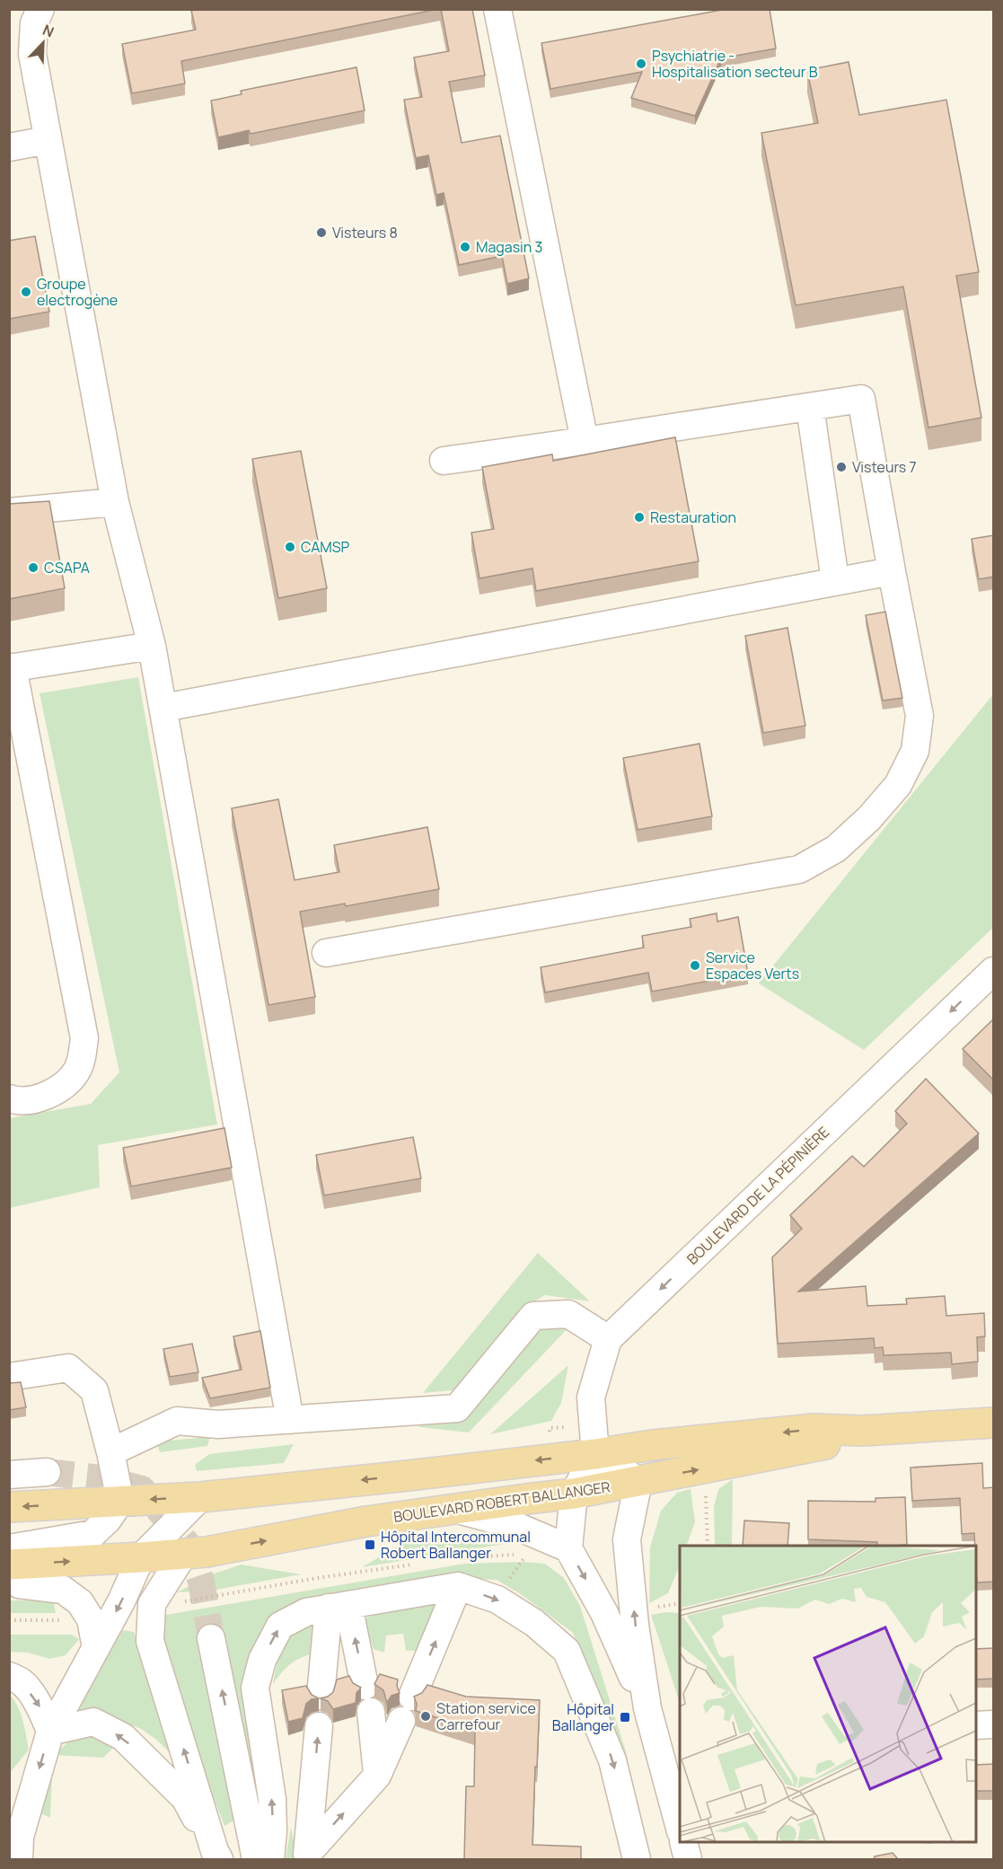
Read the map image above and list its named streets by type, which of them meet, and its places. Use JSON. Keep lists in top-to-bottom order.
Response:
{
  "streets": {
    "main road": ["BOULEVARD ROBERT BALLANGER"],
    "street": ["BOULEVARD DE LA PÉPINIÈRE"]
  },
  "one_way": ["BOULEVARD DE LA PÉPINIÈRE"],
  "places": {
    "other": [
      "Psychiatrie - Hospitalisation secteur B",
      "Visteurs 8",
      "Magasin 3",
      "Groupe electrogène",
      "Visteurs 7",
      "Restauration",
      "CAMSP",
      "CSAPA",
      "Service Espaces Verts",
      "Station service Carrefour"
    ],
    "transit": ["Hôpital Intercommunal Robert Ballanger", "Hôpital Ballanger"]
  },
  "north": "top right"
}
